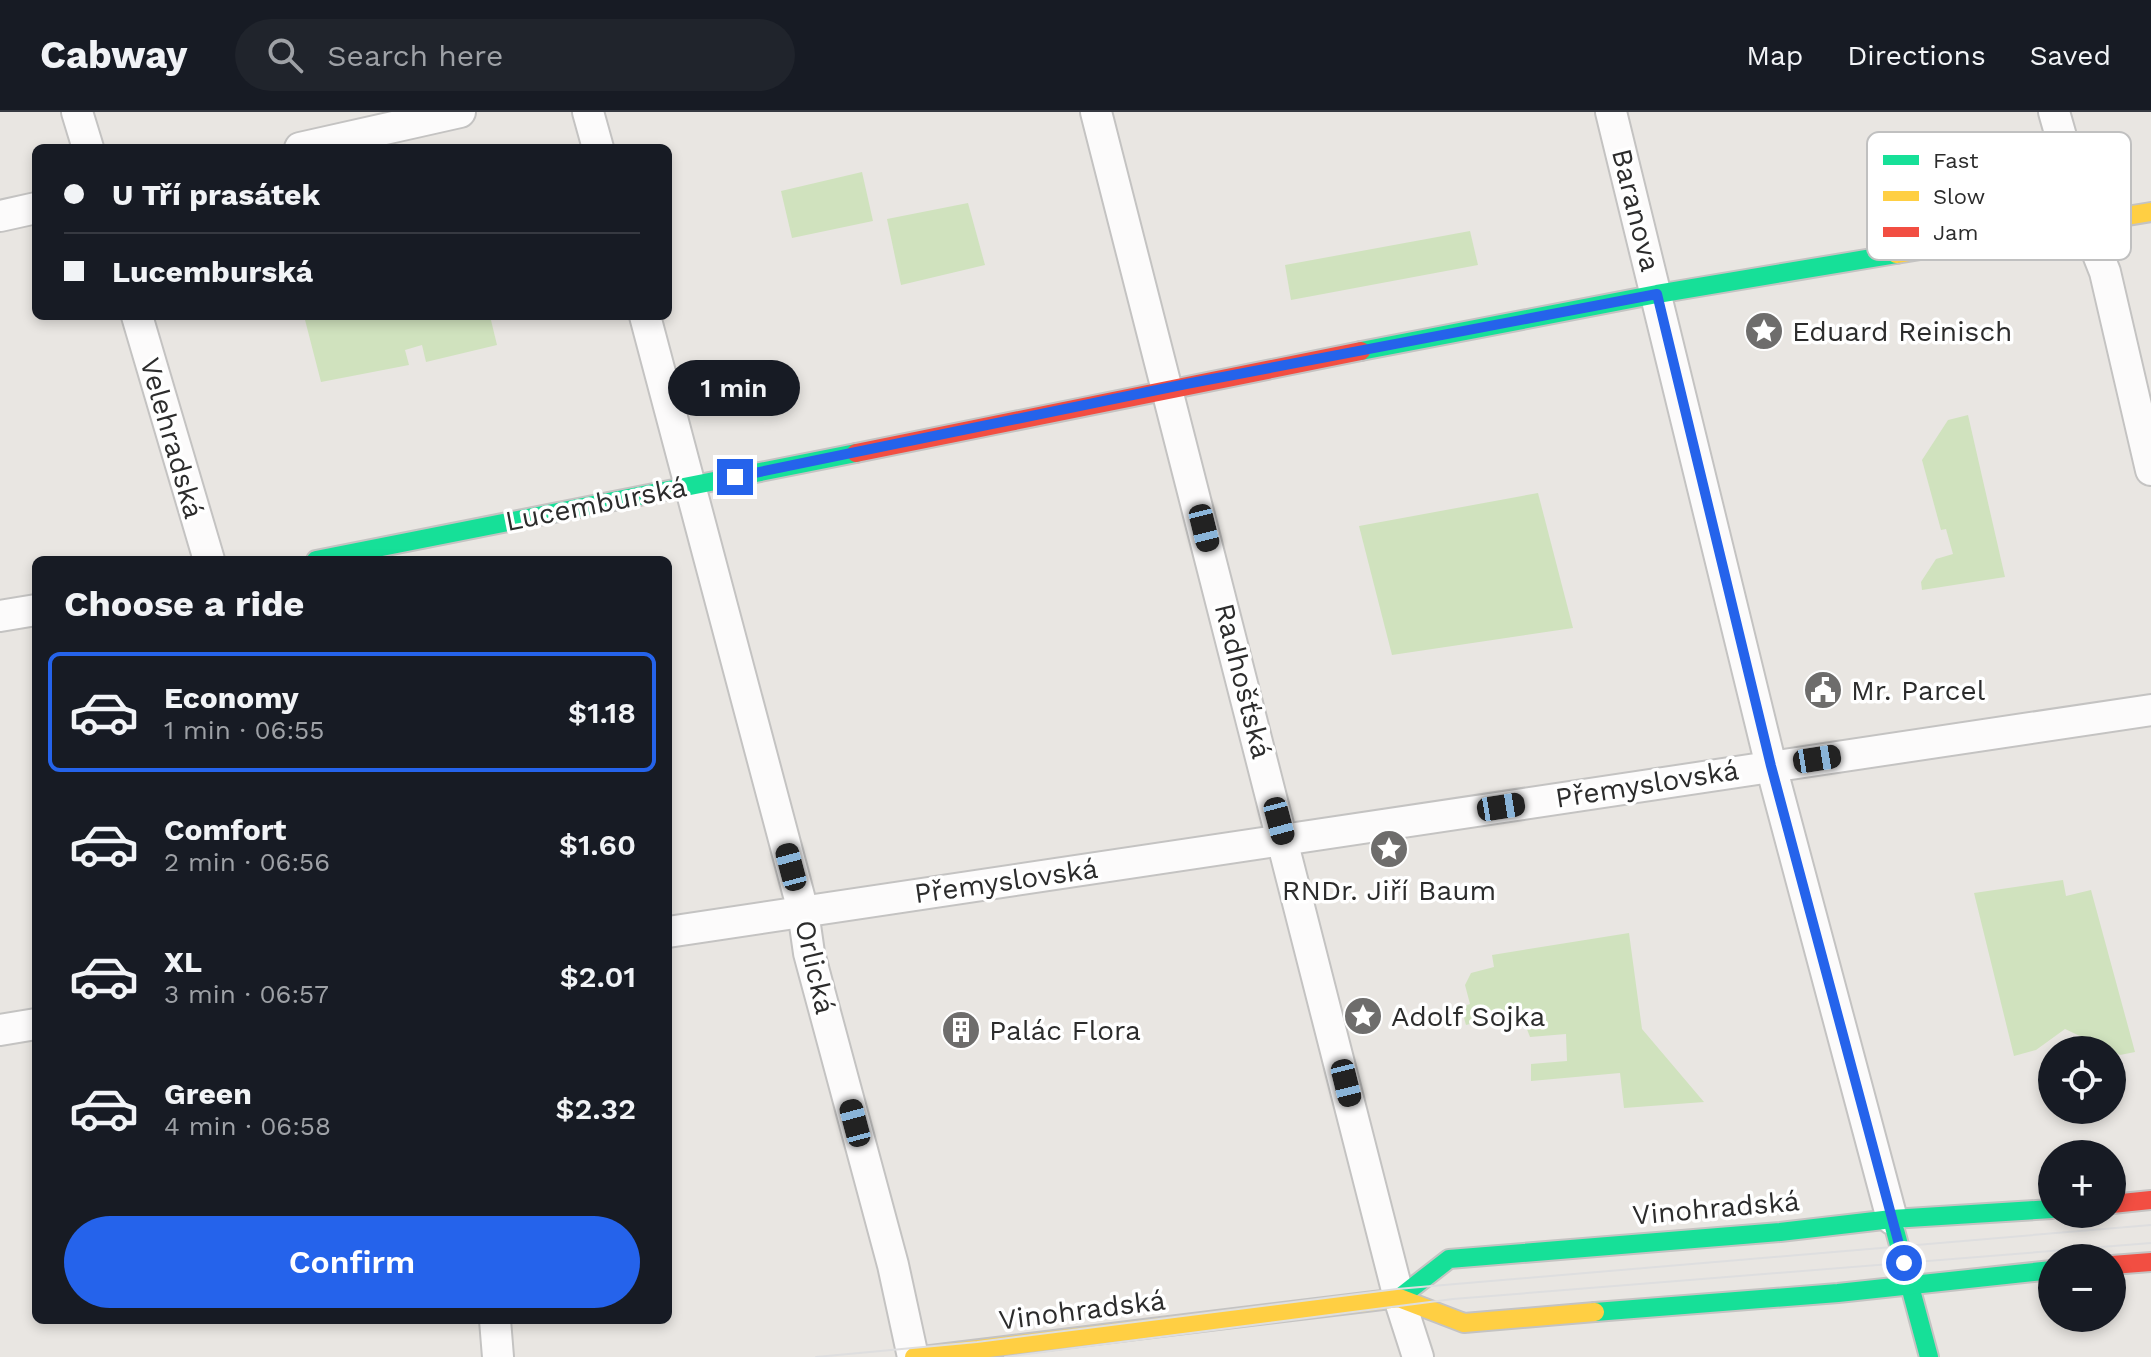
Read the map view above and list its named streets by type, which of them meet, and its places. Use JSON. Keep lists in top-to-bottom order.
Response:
{
  "streets": {
    "street": [
      "Baranova",
      "Velehradská",
      "Lucemburská",
      "Radhošťská",
      "Přemyslovská",
      "Orlická",
      "Vinohradská"
    ]
  },
  "crossings": [
    ["Baranova", "Lucemburská"],
    ["Baranova", "Přemyslovská"],
    ["Baranova", "Vinohradská"],
    ["Lucemburská", "Radhošťská"],
    ["Lucemburská", "Orlická"],
    ["Radhošťská", "Přemyslovská"],
    ["Radhošťská", "Vinohradská"],
    ["Přemyslovská", "Orlická"],
    ["Orlická", "Vinohradská"]
  ],
  "places": {
    "place": ["Eduard Reinisch", "RNDr. Jiří Baum", "Adolf Sojka"],
    "public building": ["Mr. Parcel"],
    "building": ["Palác Flora"]
  },
  "legend": ["Fast", "Slow", "Jam"],
  "page": {
    "header": "Cabway",
    "search": "Search here",
    "nav": ["Map", "Directions", "Saved"],
    "banner": ["U Tří prasátek", "Lucemburská"],
    "bubble": "1 min",
    "heading": "Choose a ride",
    "list": [
      {
        "name": "Economy",
        "note": "1 min · 06:55",
        "value": "$1.18"
      },
      {
        "name": "Comfort",
        "note": "2 min · 06:56",
        "value": "$1.60"
      },
      {
        "name": "XL",
        "note": "3 min · 06:57",
        "value": "$2.01"
      },
      {
        "name": "Green",
        "note": "4 min · 06:58",
        "value": "$2.32"
      }
    ],
    "map_buttons": ["+", "−"],
    "buttons": "Confirm"
  }
}
